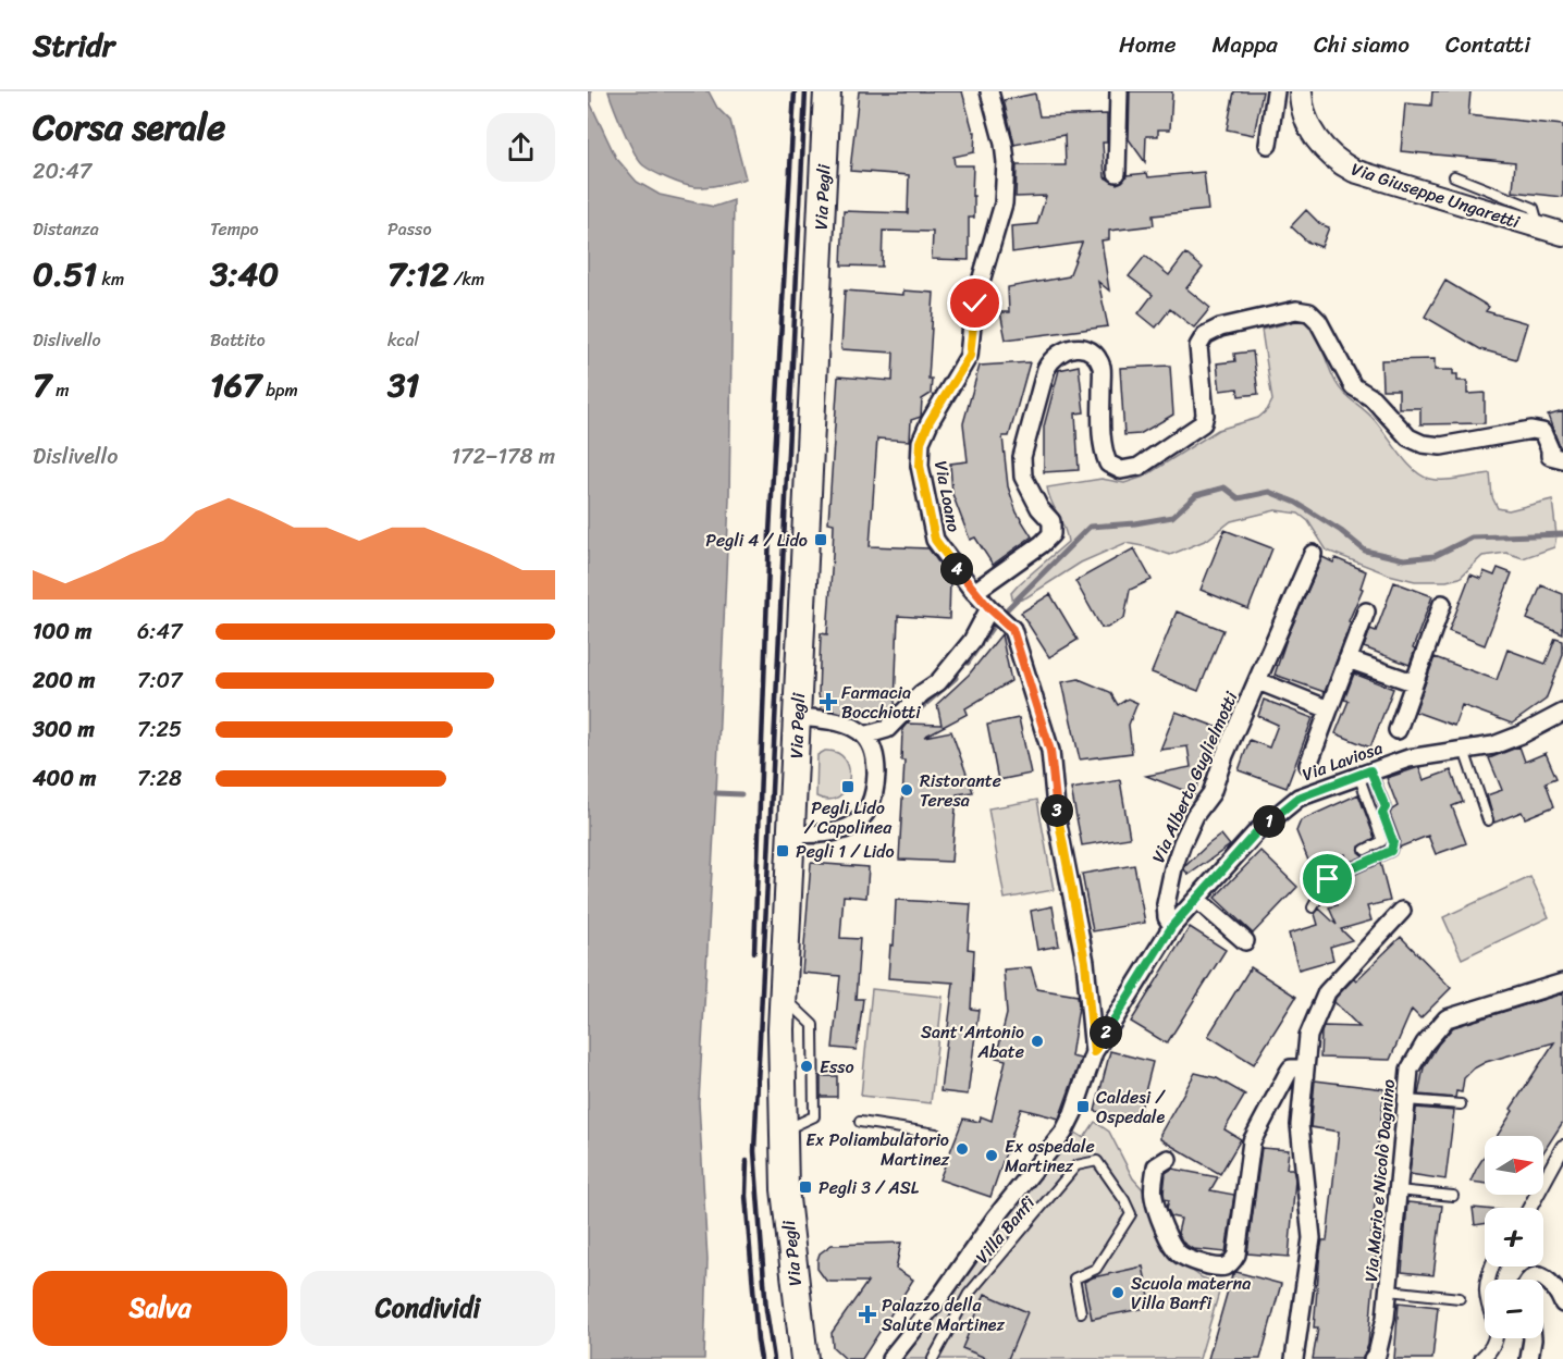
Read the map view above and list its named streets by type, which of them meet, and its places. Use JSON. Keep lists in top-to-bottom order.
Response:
{
  "streets": {
    "main road": ["Via Pegli"],
    "street": [
      "Via Giuseppe Ungaretti",
      "Via Loano",
      "Via Laviosa",
      "Via Alberto Guglielmotti",
      "Via Mario e Nicolò Dagnino"
    ],
    "lane": ["Villa Banfi"]
  },
  "crossings": [
    ["Via Loano", "Via Laviosa"],
    ["Via Laviosa", "Via Alberto Guglielmotti"]
  ],
  "places": {
    "transit": [
      "Pegli 4 / Lido",
      "Pegli Lido / Capolinea",
      "Pegli 1 / Lido",
      "Caldesi / Ospedale",
      "Pegli 3 / ASL"
    ],
    "health": ["Farmacia Bocchiotti", "Palazzo della Salute Martinez"],
    "other": [
      "Ristorante Teresa",
      "Sant'Antonio Abate",
      "Esso",
      "Ex Poliambulatorio Martinez",
      "Ex ospedale Martinez",
      "Scuola materna Villa Banfi"
    ]
  },
  "north": "right",
  "page": {
    "header": "Stridr",
    "nav": [
      "Home",
      "Mappa",
      "Chi siamo",
      "Contatti"
    ],
    "heading": ["Corsa serale", "20:47"],
    "stats": [
      ["Distanza", "0.51 km"],
      ["Tempo", "3:40"],
      ["Passo", "7:12 /km"],
      ["Dislivello", "7 m"],
      ["Battito", "167 bpm"],
      ["kcal", "31"]
    ],
    "chart": ["Dislivello", "172–178 m"],
    "pins": [
      "4",
      "3",
      "1",
      "2"
    ],
    "list": [
      {
        "name": "100 m",
        "note": "6:47"
      },
      {
        "name": "200 m",
        "note": "7:07"
      },
      {
        "name": "300 m",
        "note": "7:25"
      },
      {
        "name": "400 m",
        "note": "7:28"
      }
    ],
    "map_buttons": ["+", "−"],
    "buttons": ["Salva", "Condividi"]
  }
}
